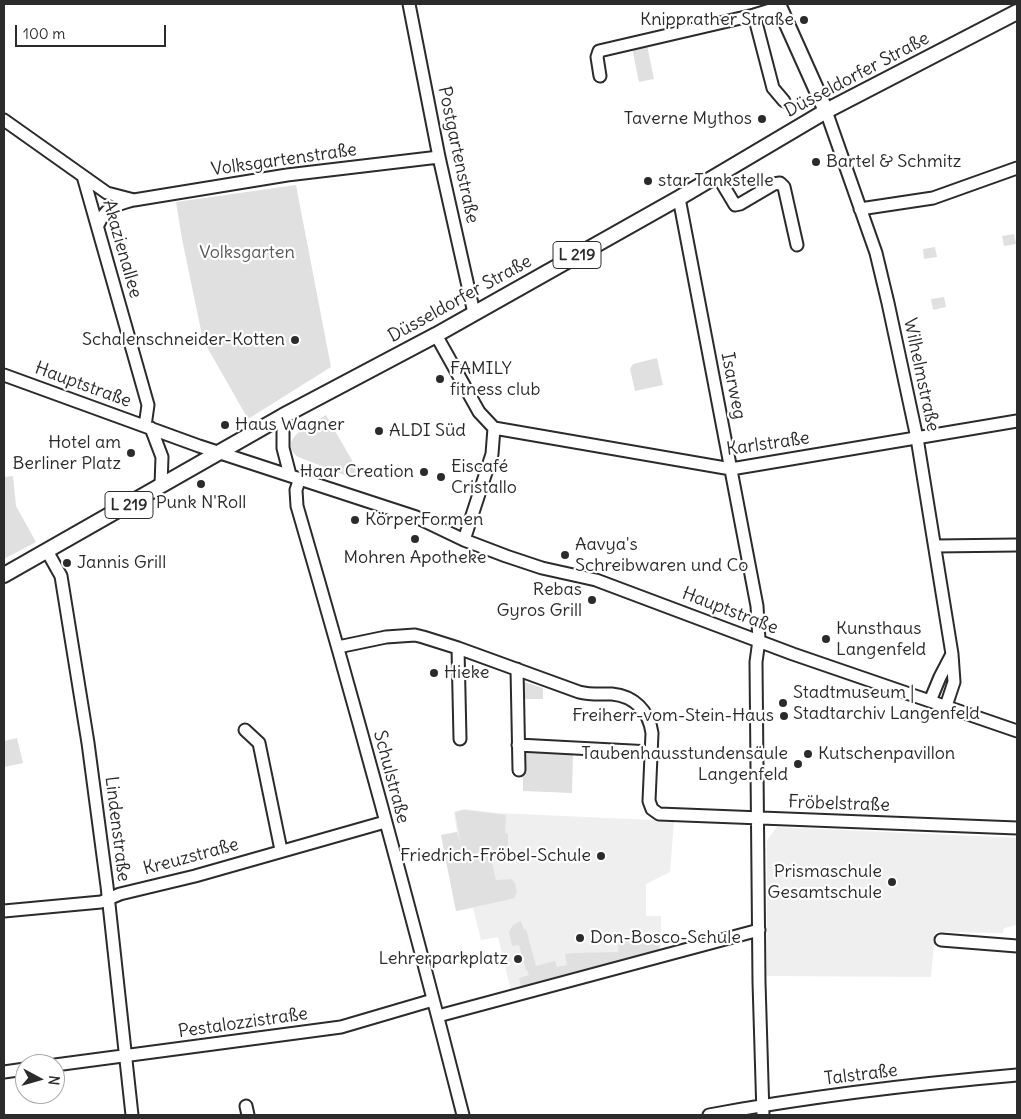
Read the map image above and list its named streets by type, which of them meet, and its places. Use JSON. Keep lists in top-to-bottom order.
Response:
{
  "streets": {
    "main road": ["Düsseldorfer Straße", "L 219"],
    "street": [
      "Postgartenstraße",
      "Volksgartenstraße",
      "Akazienallee",
      "Wilhelmstraße",
      "Hauptstraße",
      "Isarweg",
      "Karlstraße",
      "Schulstraße",
      "Fröbelstraße",
      "Lindenstraße",
      "Kreuzstraße",
      "Pestalozzistraße",
      "Talstraße"
    ]
  },
  "crossings": [
    ["Düsseldorfer Straße", "Postgartenstraße"],
    ["Düsseldorfer Straße", "L 219"],
    ["Düsseldorfer Straße", "Wilhelmstraße"],
    ["Düsseldorfer Straße", "Hauptstraße"],
    ["Düsseldorfer Straße", "Isarweg"],
    ["Postgartenstraße", "Volksgartenstraße"],
    ["Volksgartenstraße", "Akazienallee"],
    ["Akazienallee", "Hauptstraße"],
    ["L 219", "Hauptstraße"],
    ["L 219", "Lindenstraße"],
    ["Wilhelmstraße", "Hauptstraße"],
    ["Wilhelmstraße", "Karlstraße"],
    ["Hauptstraße", "Isarweg"],
    ["Hauptstraße", "Schulstraße"],
    ["Isarweg", "Karlstraße"],
    ["Isarweg", "Fröbelstraße"],
    ["Isarweg", "Talstraße"],
    ["Schulstraße", "Kreuzstraße"],
    ["Schulstraße", "Pestalozzistraße"],
    ["Lindenstraße", "Kreuzstraße"],
    ["Lindenstraße", "Pestalozzistraße"]
  ],
  "parks": ["Volksgarten"],
  "places": [
    "Knipprather Straße",
    "Taverne Mythos",
    "Bartel & Schmitz",
    "star Tankstelle",
    "Schalenschneider-Kotten",
    "FAMILY fitness club",
    "Haus Wagner",
    "ALDI Süd",
    "Hotel am Berliner Platz",
    "Haar Creation",
    "Eiscafé Cristallo",
    "Punk N'Roll",
    "KörperFormen",
    "Mohren Apotheke",
    "Aavya's Schreibwaren und Co",
    "Jannis Grill",
    "Rebas Gyros Grill",
    "Kunsthaus Langenfeld",
    "Hieke",
    "Stadtmuseum | Stadtarchiv Langenfeld",
    "Freiherr-vom-Stein-Haus",
    "Kutschenpavillon",
    "Taubenhausstundensäule Langenfeld",
    "Friedrich-Fröbel-Schule",
    "Prismaschule Gesamtschule",
    "Don-Bosco-Schule",
    "Lehrerparkplatz"
  ],
  "scale_bar": "100 m",
  "north": "right"
}
